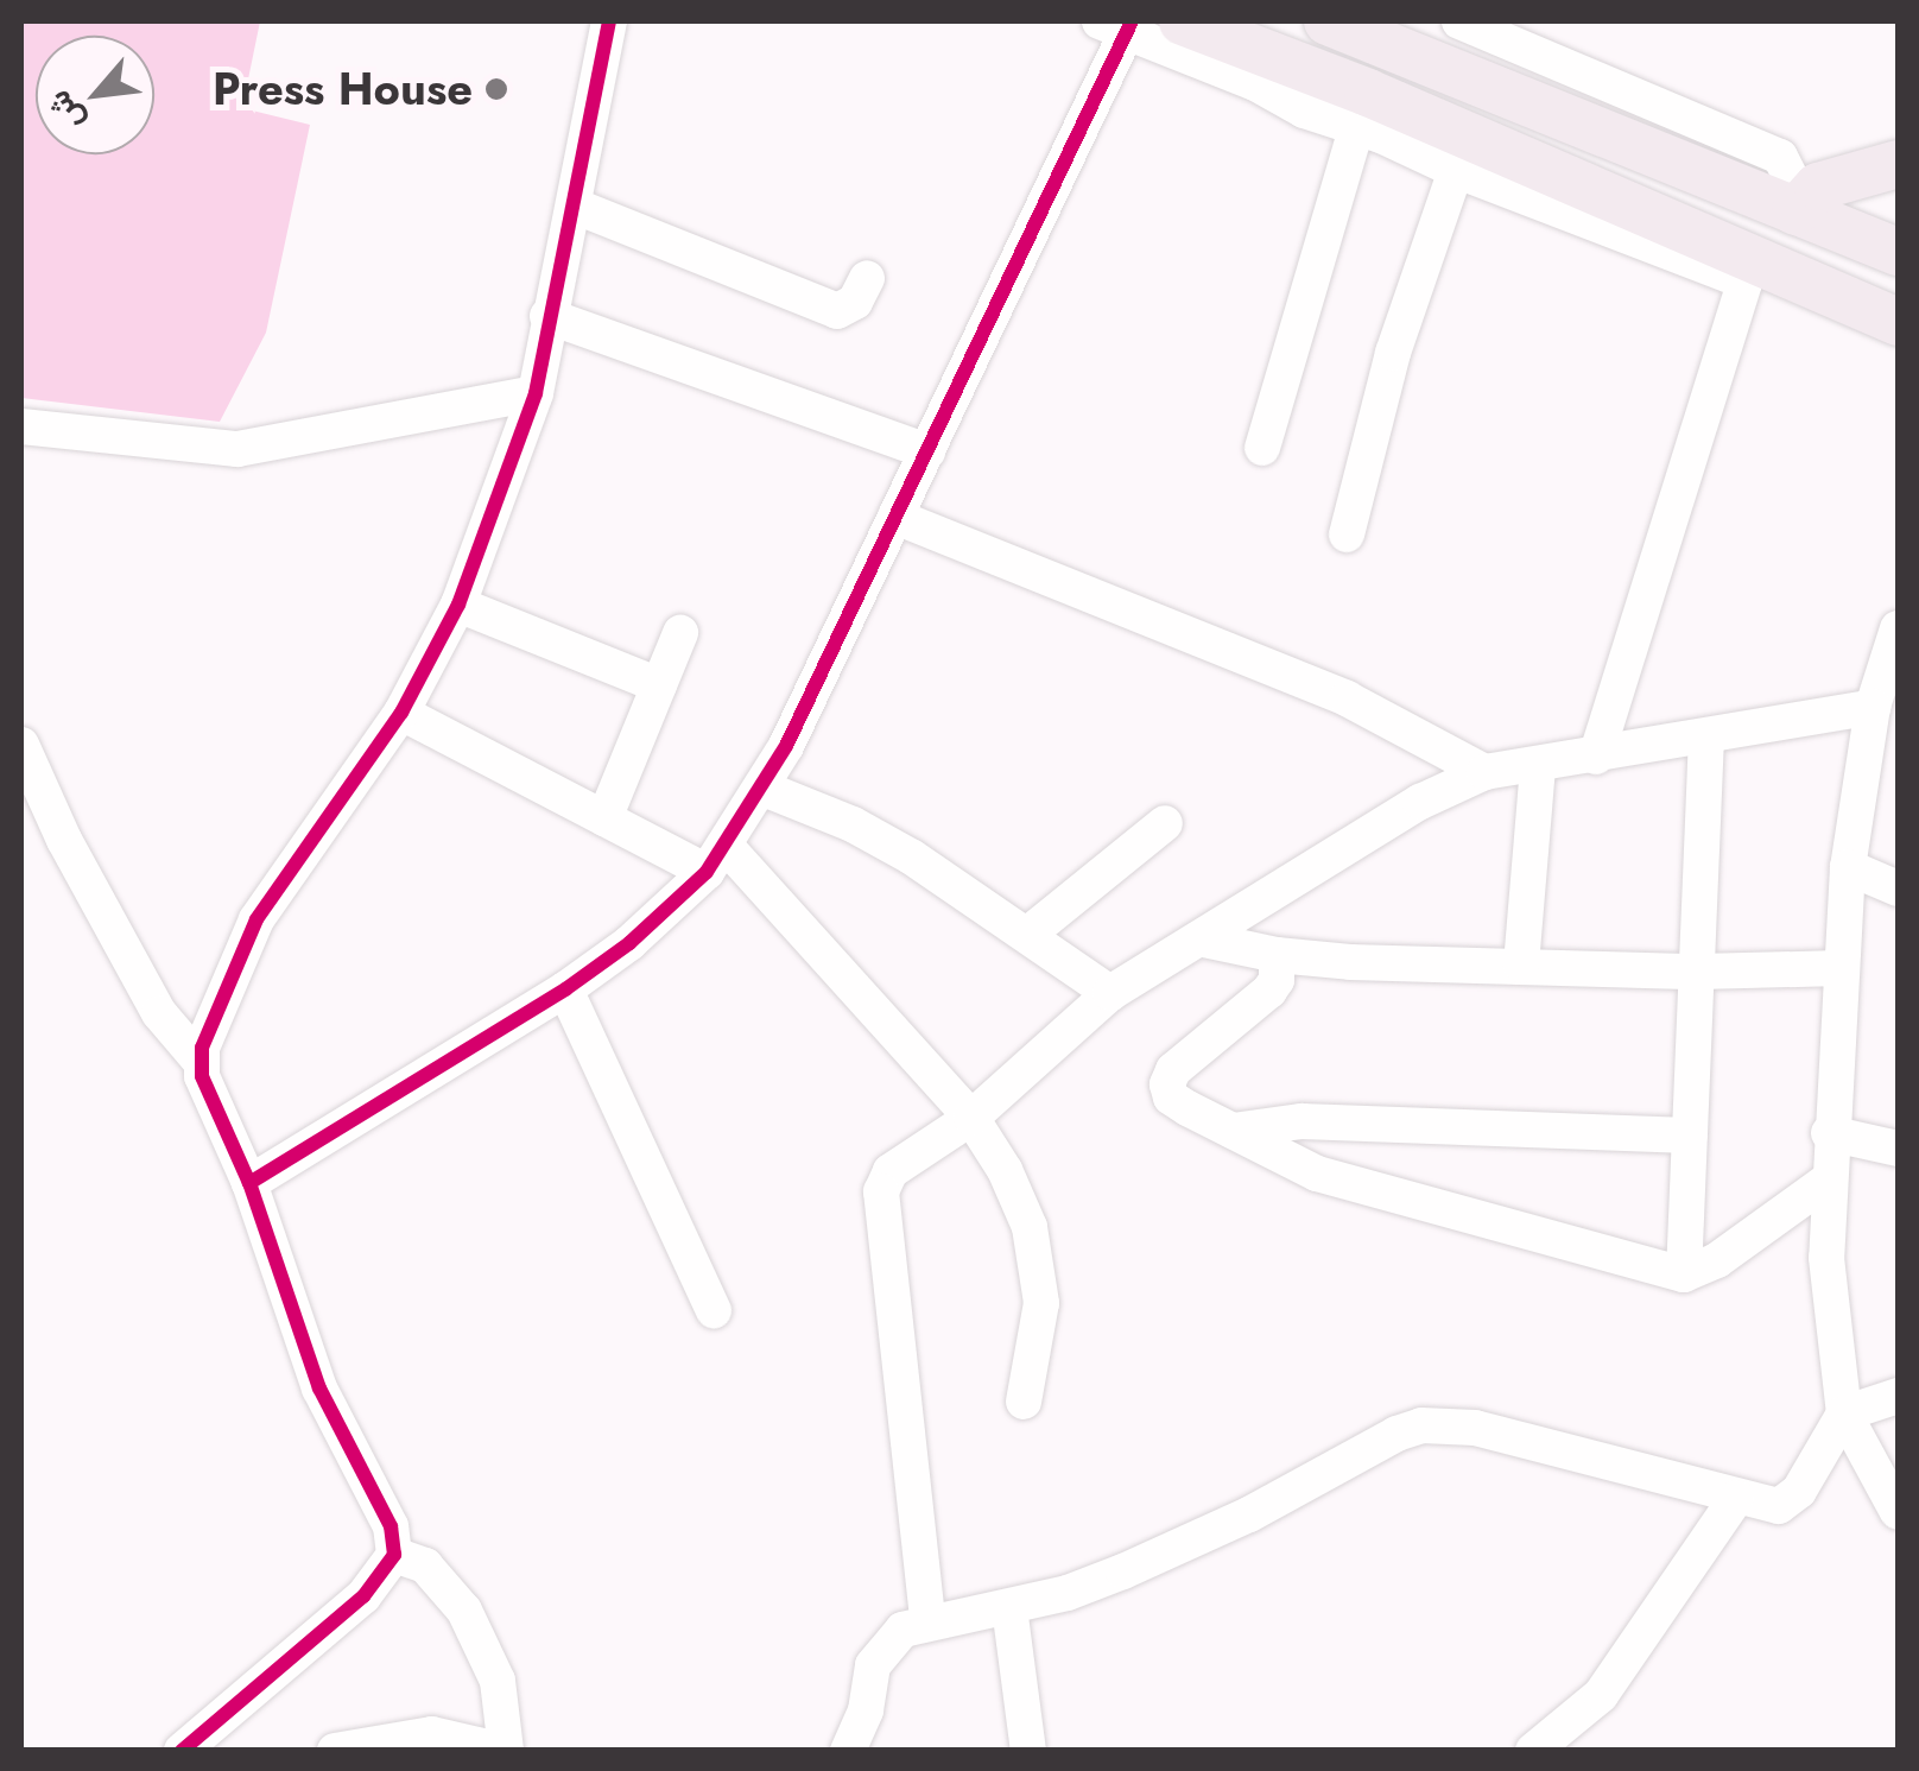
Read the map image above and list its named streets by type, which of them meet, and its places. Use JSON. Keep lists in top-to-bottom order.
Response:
{
  "places": ["Press House"],
  "north": "bottom left"
}
